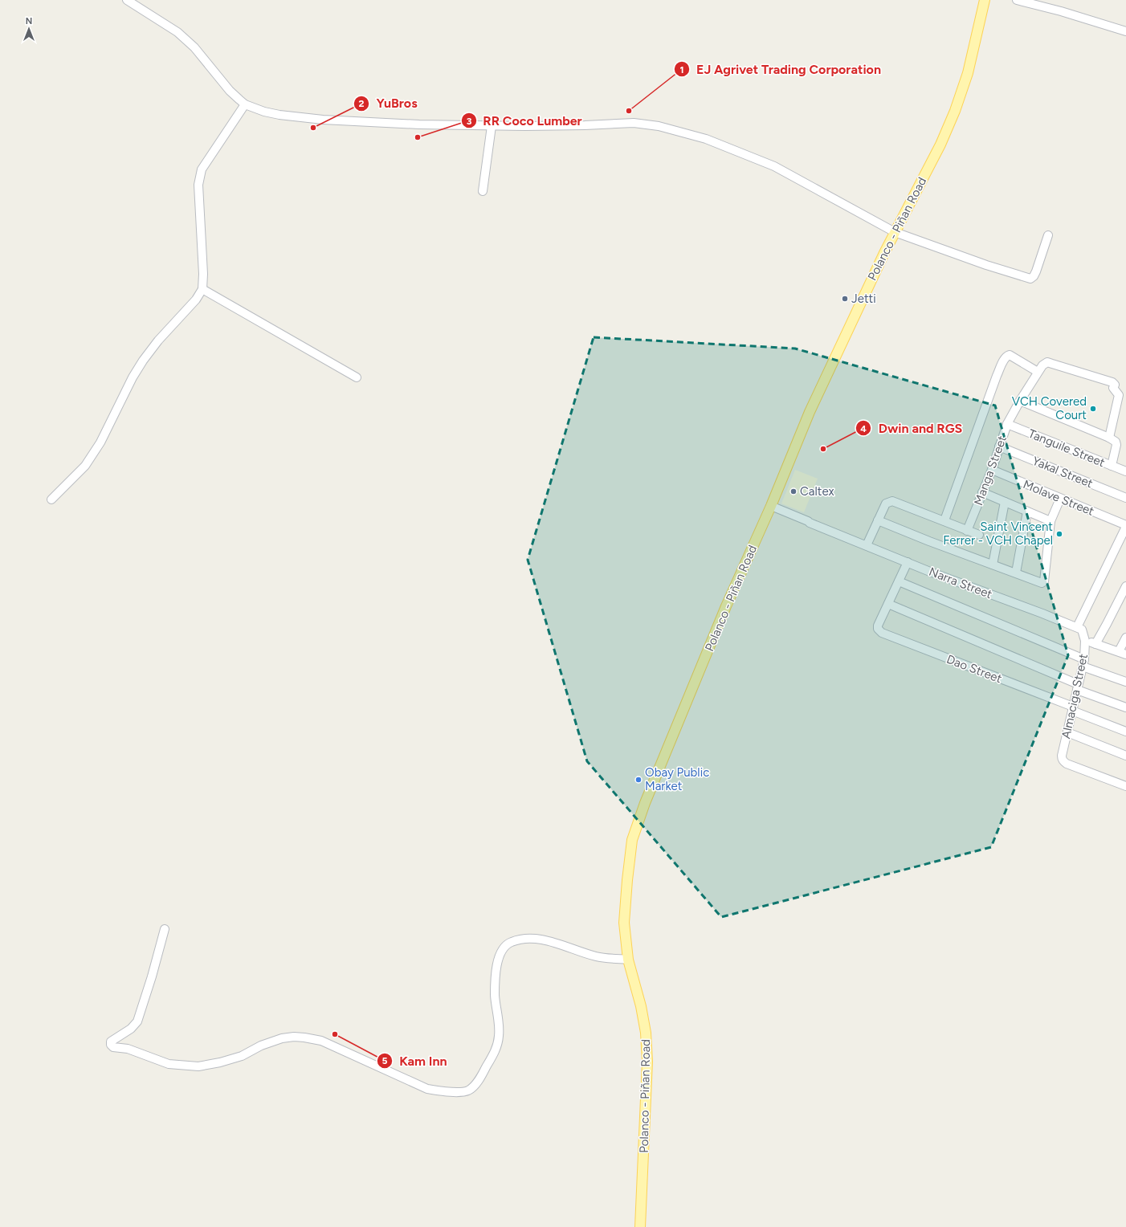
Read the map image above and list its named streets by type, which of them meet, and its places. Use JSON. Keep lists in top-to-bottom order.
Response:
{
  "streets": {
    "main road": ["Polanco - Piñan Road"],
    "street": [
      "Tanguile Street",
      "Manga Street",
      "Yakal Street",
      "Molave Street",
      "Narra Street",
      "Dao Street",
      "Almaciga Street"
    ]
  },
  "crossings": [
    ["Polanco - Piñan Road", "Narra Street"],
    ["Tanguile Street", "Manga Street"],
    ["Manga Street", "Yakal Street"],
    ["Manga Street", "Molave Street"],
    ["Narra Street", "Almaciga Street"],
    ["Dao Street", "Almaciga Street"]
  ],
  "places": [
    "EJ Agrivet Trading Corporation",
    "YuBros",
    "RR Coco Lumber",
    "Jetti",
    "VCH Covered Court",
    "Dwin and RGS",
    "Caltex",
    "Saint Vincent Ferrer - VCH Chapel",
    "Obay Public Market",
    "Kam Inn"
  ],
  "north": "top"
}
